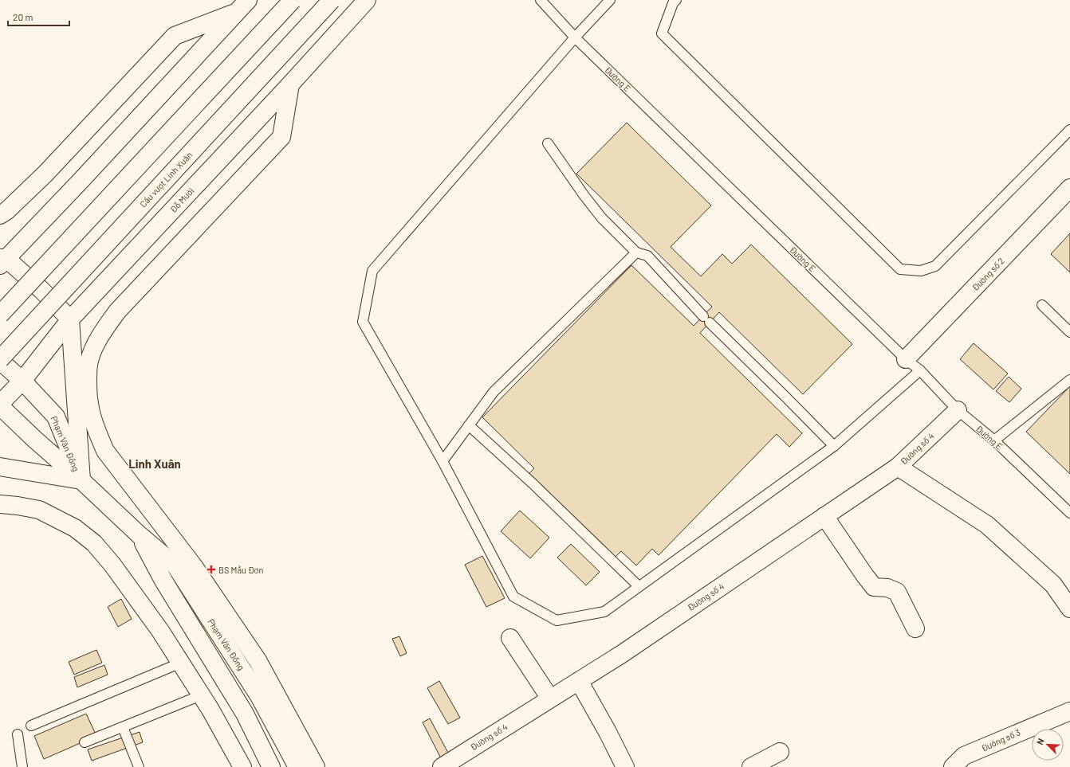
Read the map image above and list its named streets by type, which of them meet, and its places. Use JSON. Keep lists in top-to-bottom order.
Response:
{
  "streets": {
    "main road": [
      "Cầu vượt Linh Xuân",
      "Đỗ Mười",
      "Đường số 2",
      "Phạm Văn Đồng",
      "Đường số 4",
      "Đường số 3"
    ],
    "lane": ["Đường E"]
  },
  "crossings": [
    ["Đường E", "Đường số 2"],
    ["Đường E", "Đường số 4"],
    ["Cầu vượt Linh Xuân", "Phạm Văn Đồng"],
    ["Đỗ Mười", "Phạm Văn Đồng"]
  ],
  "districts": ["Linh Xuân"],
  "places": {
    "health": ["BS Mẫu Đơn"]
  },
  "scale_bar": "20 m",
  "north": "top left"
}
